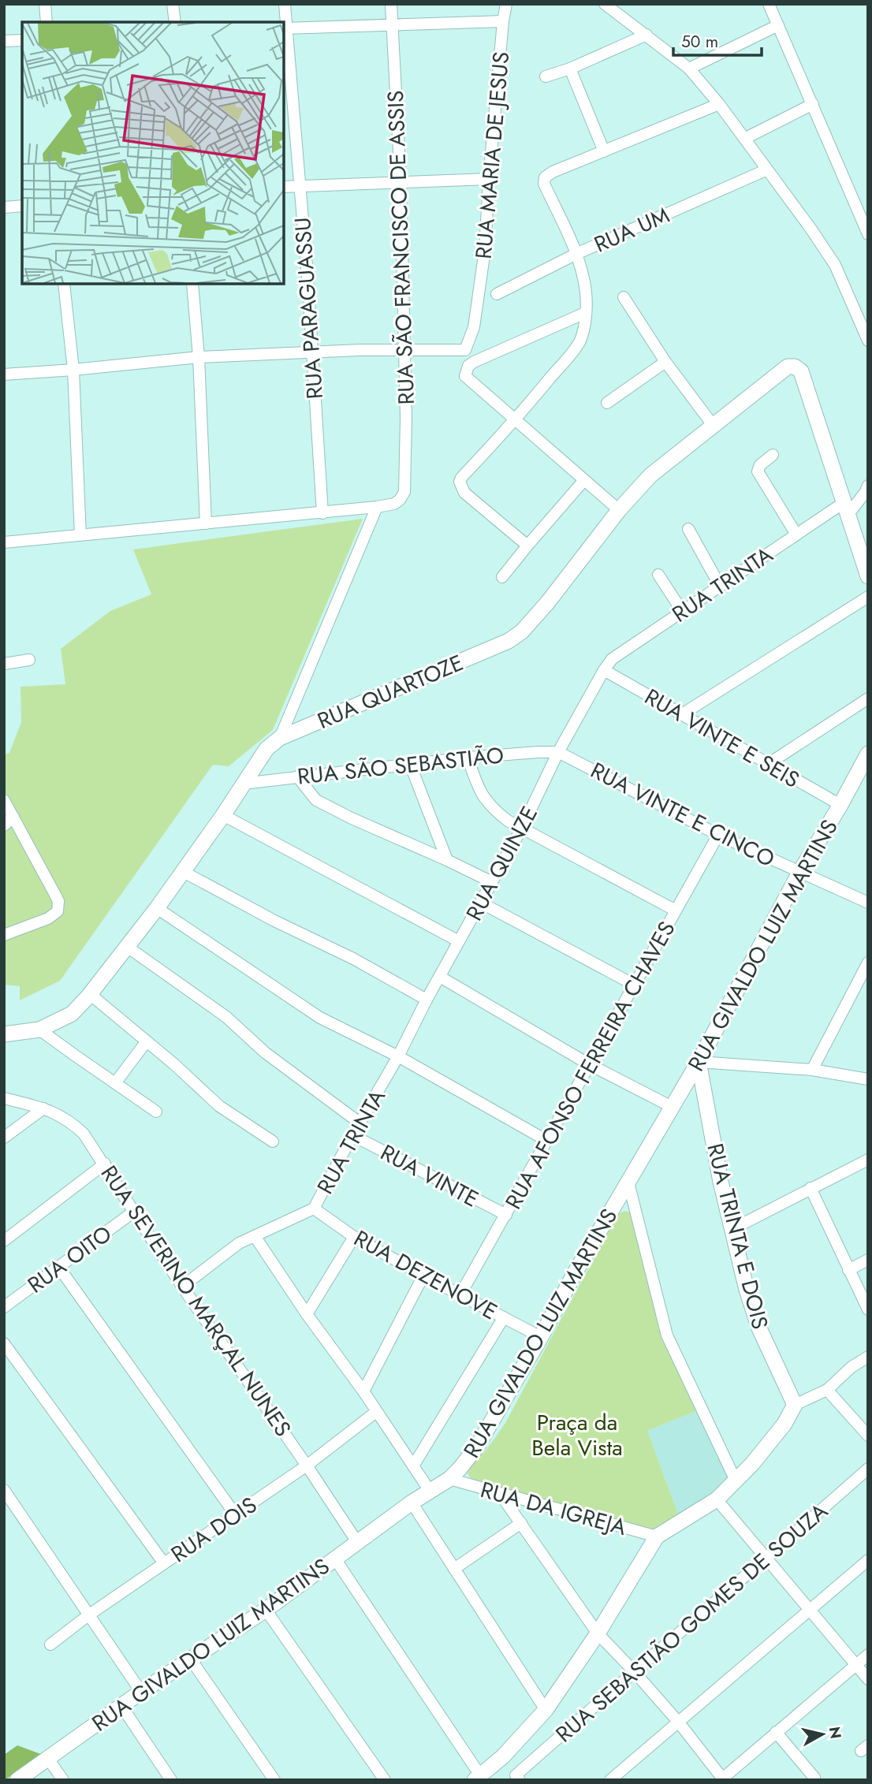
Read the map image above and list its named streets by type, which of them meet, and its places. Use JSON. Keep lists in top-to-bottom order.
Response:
{
  "streets": {
    "street": [
      "RUA MARIA DE JESUS",
      "RUA UM",
      "RUA SÃO FRANCISCO DE ASSIS",
      "RUA PARAGUASSU",
      "RUA TRINTA",
      "RUA QUARTOZE",
      "RUA VINTE E SEIS",
      "RUA SÃO SEBASTIÃO",
      "RUA VINTE E CINCO",
      "RUA QUINZE",
      "RUA GIVALDO LUIZ MARTINS",
      "RUA AFONSO FERREIRA CHAVES",
      "RUA VINTE",
      "RUA TRINTA E DOIS",
      "RUA OITO",
      "RUA DEZENOVE",
      "RUA SEVERINO MARÇAL NUNES",
      "RUA DA IGREJA",
      "RUA DOIS",
      "RUA SEBASTIÃO GOMES DE SOUZA"
    ]
  },
  "crossings": [
    ["RUA MARIA DE JESUS", "RUA SÃO FRANCISCO DE ASSIS"],
    ["RUA TRINTA", "RUA QUARTOZE"],
    ["RUA TRINTA", "RUA VINTE E SEIS"],
    ["RUA TRINTA", "RUA QUINZE"],
    ["RUA TRINTA", "RUA VINTE"],
    ["RUA TRINTA", "RUA DEZENOVE"],
    ["RUA TRINTA", "RUA SEVERINO MARÇAL NUNES"],
    ["RUA QUARTOZE", "RUA SÃO SEBASTIÃO"],
    ["RUA VINTE E SEIS", "RUA QUINZE"],
    ["RUA VINTE E SEIS", "RUA GIVALDO LUIZ MARTINS"],
    ["RUA SÃO SEBASTIÃO", "RUA VINTE E CINCO"],
    ["RUA SÃO SEBASTIÃO", "RUA QUINZE"],
    ["RUA VINTE E CINCO", "RUA QUINZE"],
    ["RUA VINTE E CINCO", "RUA GIVALDO LUIZ MARTINS"],
    ["RUA VINTE E CINCO", "RUA AFONSO FERREIRA CHAVES"],
    ["RUA GIVALDO LUIZ MARTINS", "RUA TRINTA E DOIS"],
    ["RUA GIVALDO LUIZ MARTINS", "RUA DEZENOVE"],
    ["RUA GIVALDO LUIZ MARTINS", "RUA SEVERINO MARÇAL NUNES"],
    ["RUA GIVALDO LUIZ MARTINS", "RUA DA IGREJA"],
    ["RUA AFONSO FERREIRA CHAVES", "RUA VINTE"],
    ["RUA AFONSO FERREIRA CHAVES", "RUA DEZENOVE"],
    ["RUA OITO", "RUA SEVERINO MARÇAL NUNES"],
    ["RUA SEVERINO MARÇAL NUNES", "RUA DOIS"]
  ],
  "parks": ["Praça da Bela Vista"],
  "scale_bar": "50 m",
  "north": "right"
}
